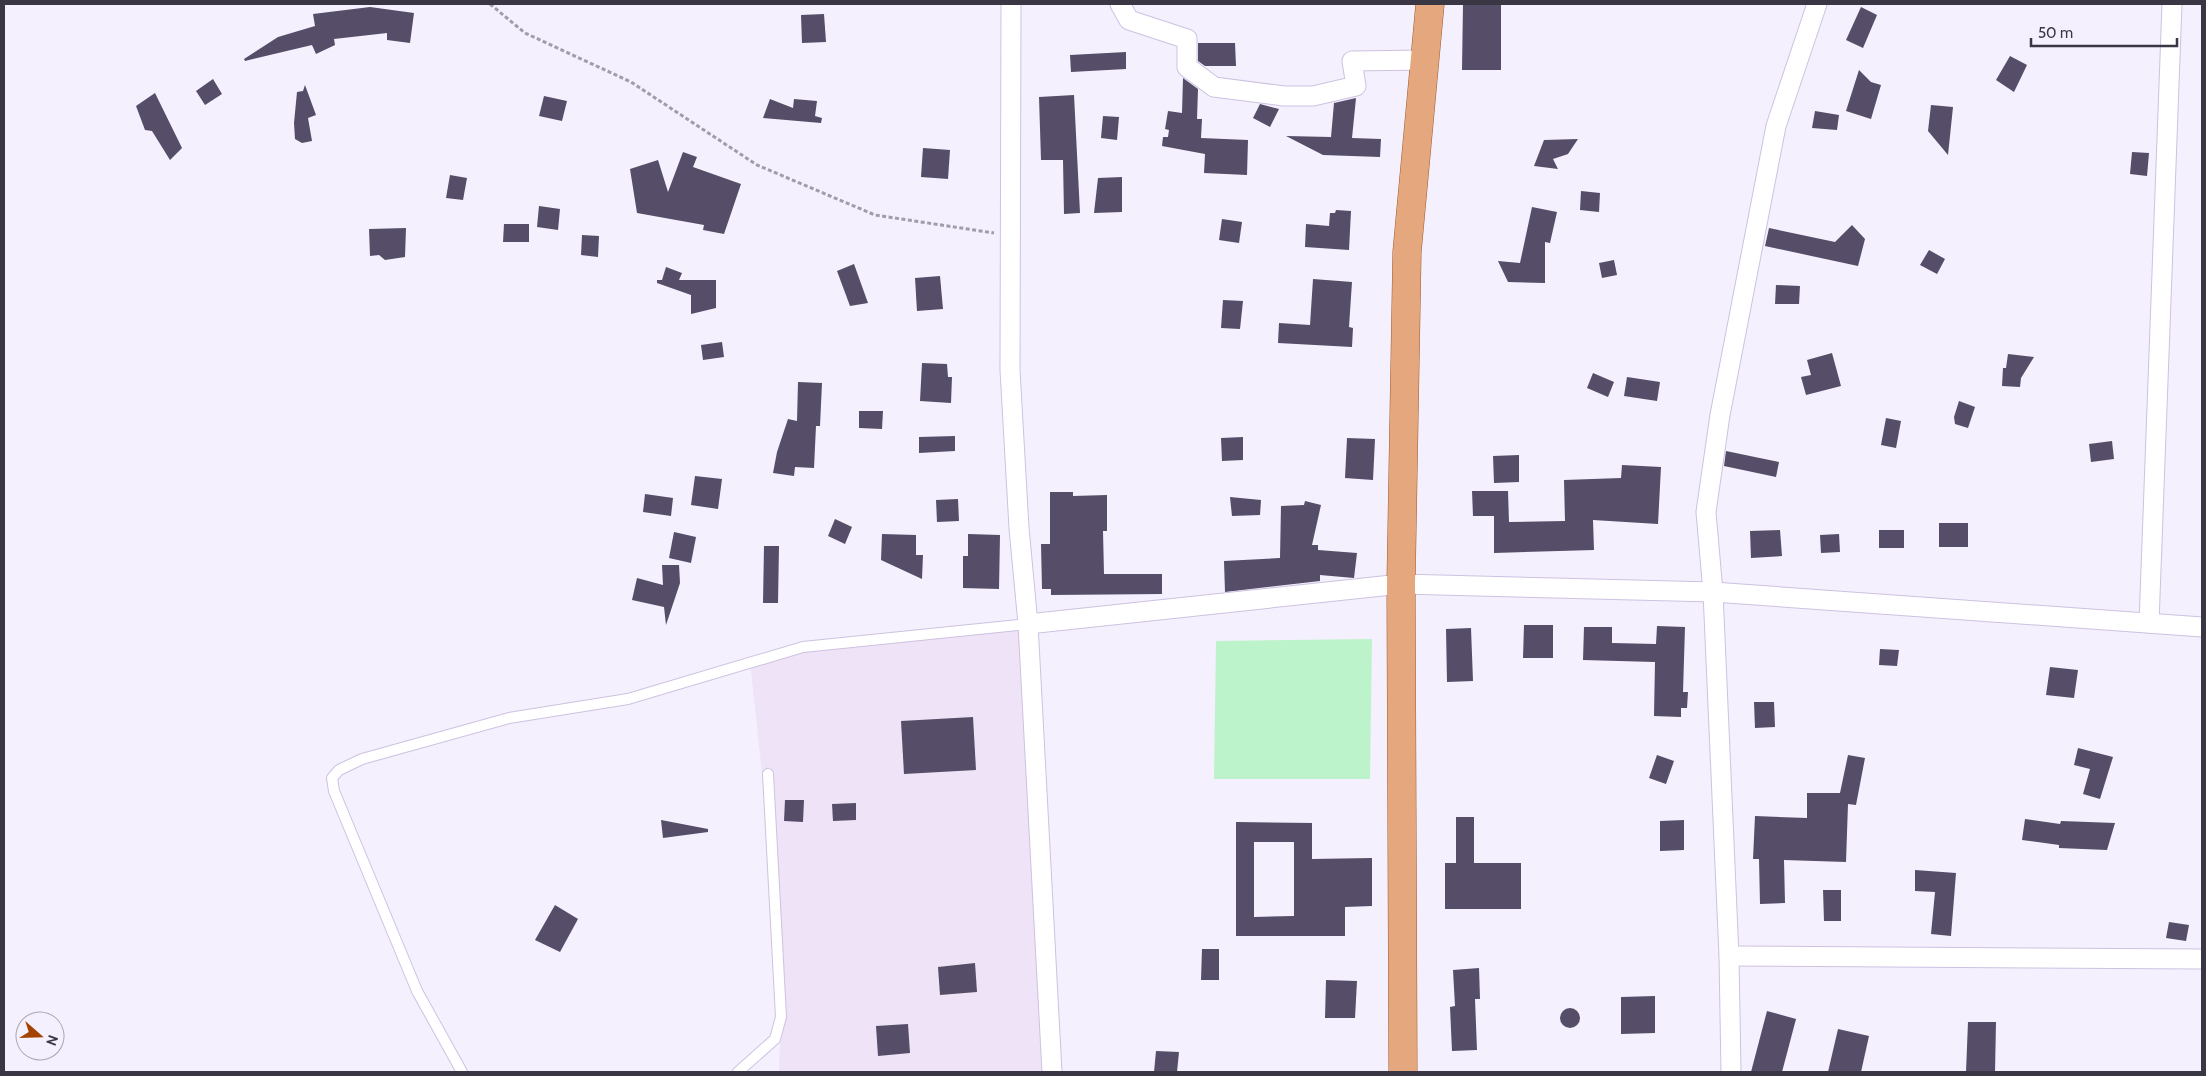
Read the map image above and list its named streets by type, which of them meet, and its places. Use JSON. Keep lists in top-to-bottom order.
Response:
{
  "scale_bar": "50 m",
  "north": "right"
}
